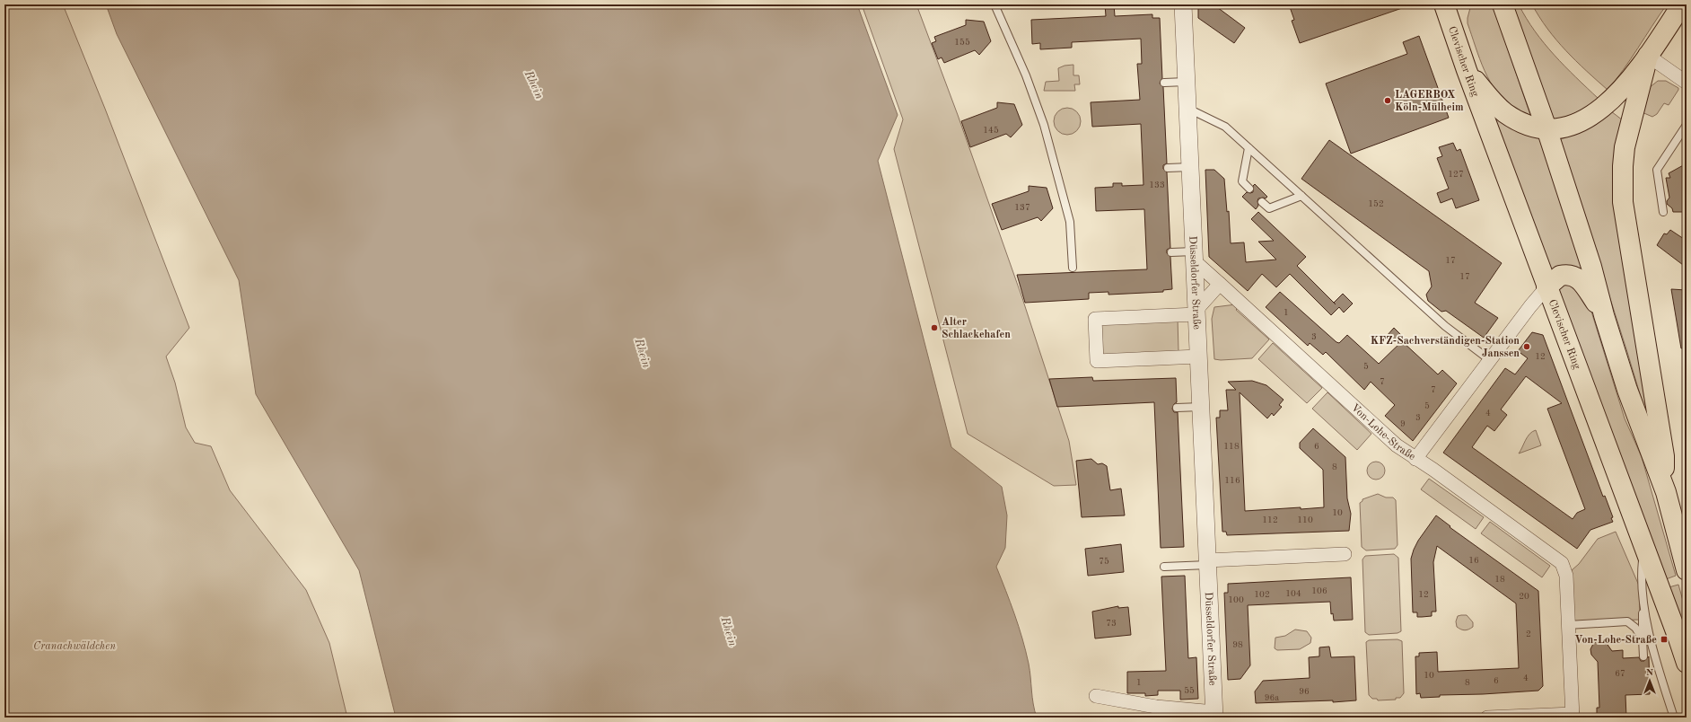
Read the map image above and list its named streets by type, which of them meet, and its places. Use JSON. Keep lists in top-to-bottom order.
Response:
{
  "streets": {
    "main road": ["Clevischer Ring"],
    "street": ["Düsseldorfer Straße", "Von-Lohe-Straße"]
  },
  "crossings": [
    ["Düsseldorfer Straße", "Von-Lohe-Straße"]
  ],
  "water": ["Rhein"],
  "parks": ["Cranachwäldchen"],
  "places": {
    "other": ["LAGERBOX Köln-Mülheim", "Alter Schlackehafen", "KFZ-Sachverständigen-Station Janssen"],
    "transit": ["Von-Lohe-Straße"]
  },
  "house_numbers": [
    "155",
    "145",
    "127",
    "133",
    "152",
    "137",
    "17",
    "17",
    "1",
    "3",
    "12",
    "5",
    "7",
    "7",
    "5",
    "4",
    "3",
    "9",
    "118",
    "6",
    "8",
    "116",
    "10",
    "112",
    "110",
    "16",
    "75",
    "18",
    "106",
    "104",
    "102",
    "12",
    "20",
    "100",
    "73",
    "2",
    "98",
    "67",
    "10",
    "4",
    "6",
    "1",
    "8",
    "55",
    "96",
    "96a"
  ],
  "north": "top"
}
